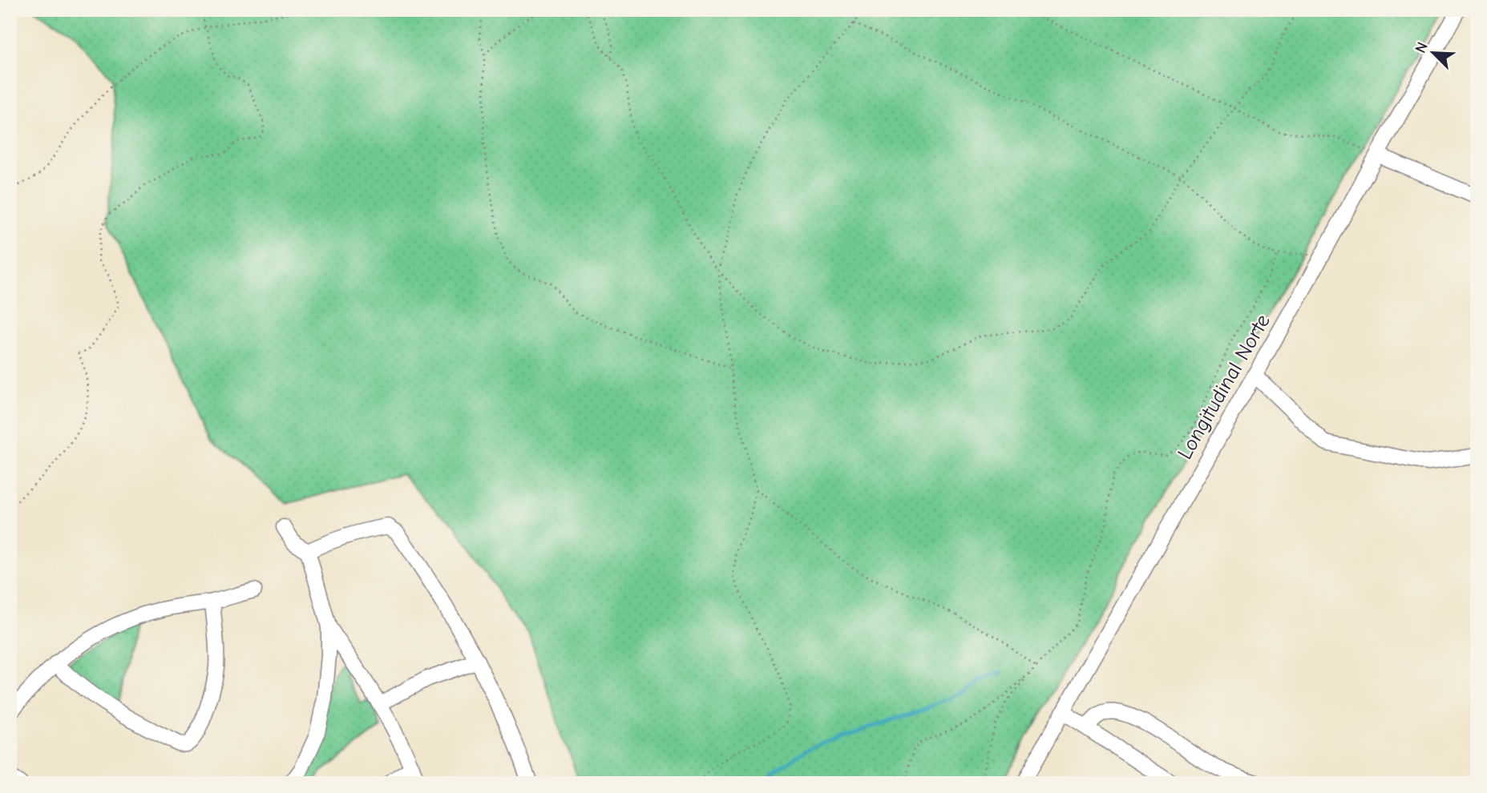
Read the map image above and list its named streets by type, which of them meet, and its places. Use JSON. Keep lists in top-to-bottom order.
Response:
{
  "streets": {
    "street": ["Longitudinal Norte"]
  },
  "north": "top left"
}
